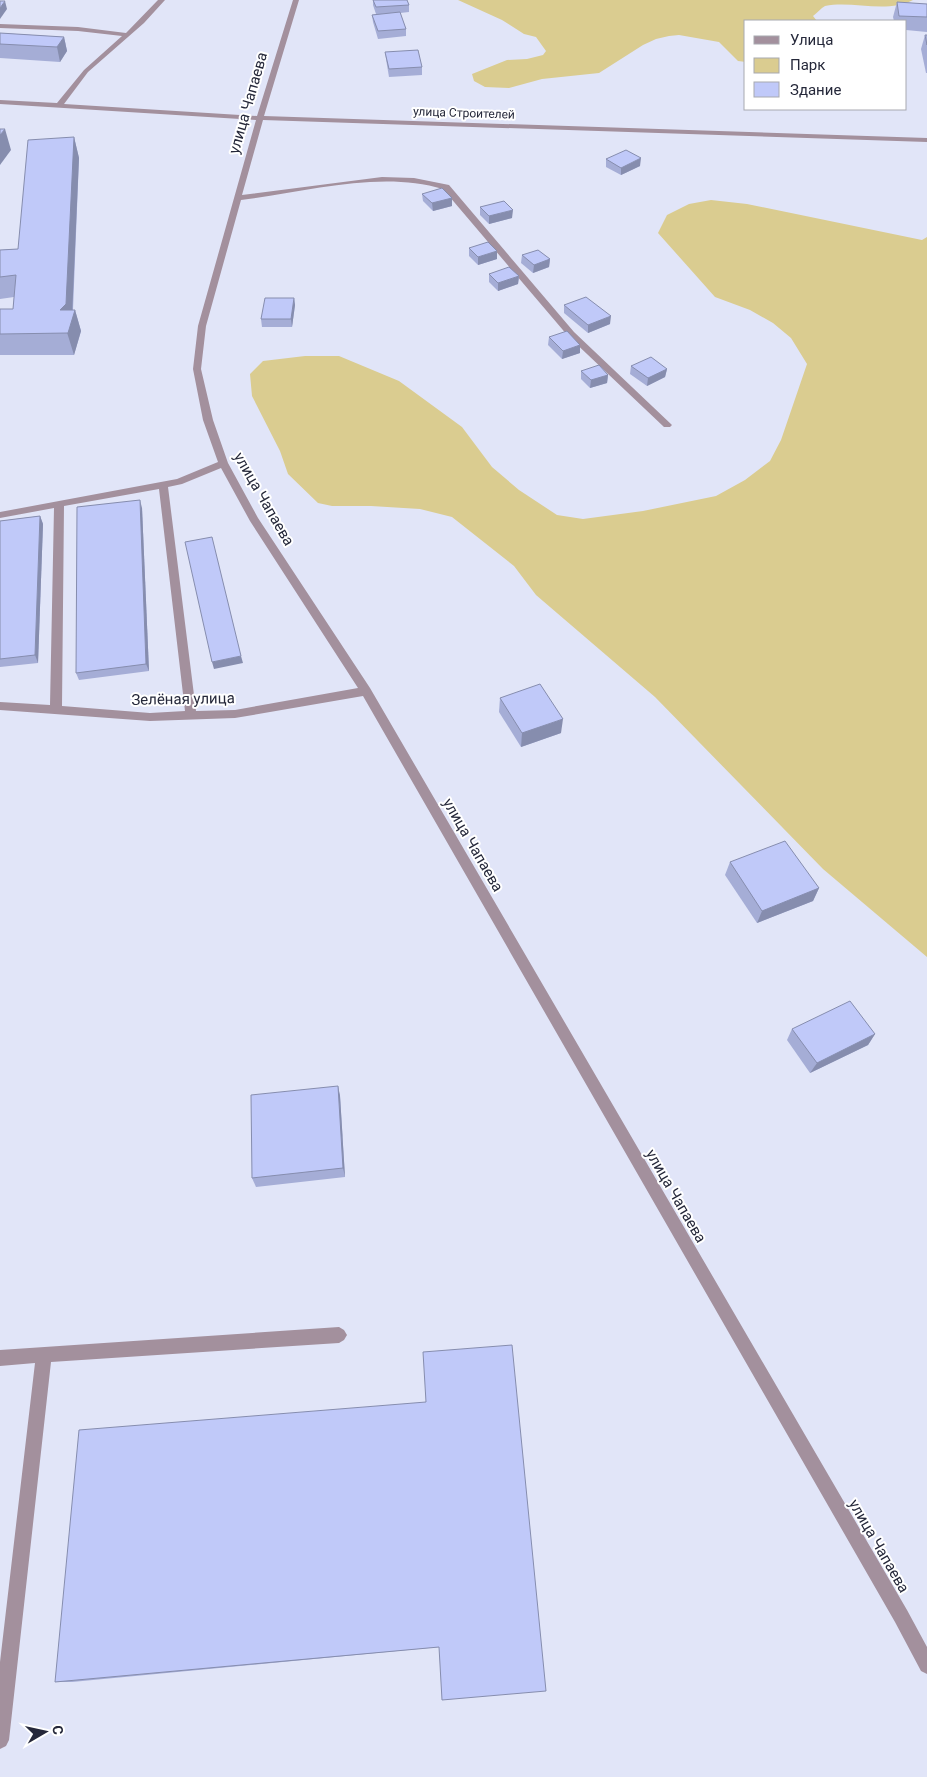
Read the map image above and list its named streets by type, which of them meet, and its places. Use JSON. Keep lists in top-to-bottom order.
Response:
{
  "streets": {
    "street": ["улица Чапаева", "улица Строителей", "Зелёная улица"]
  },
  "crossings": [
    ["улица Чапаева", "улица Строителей"],
    ["улица Чапаева", "Зелёная улица"]
  ],
  "legend": ["Улица", "Парк", "Здание"],
  "north": "right"
}
